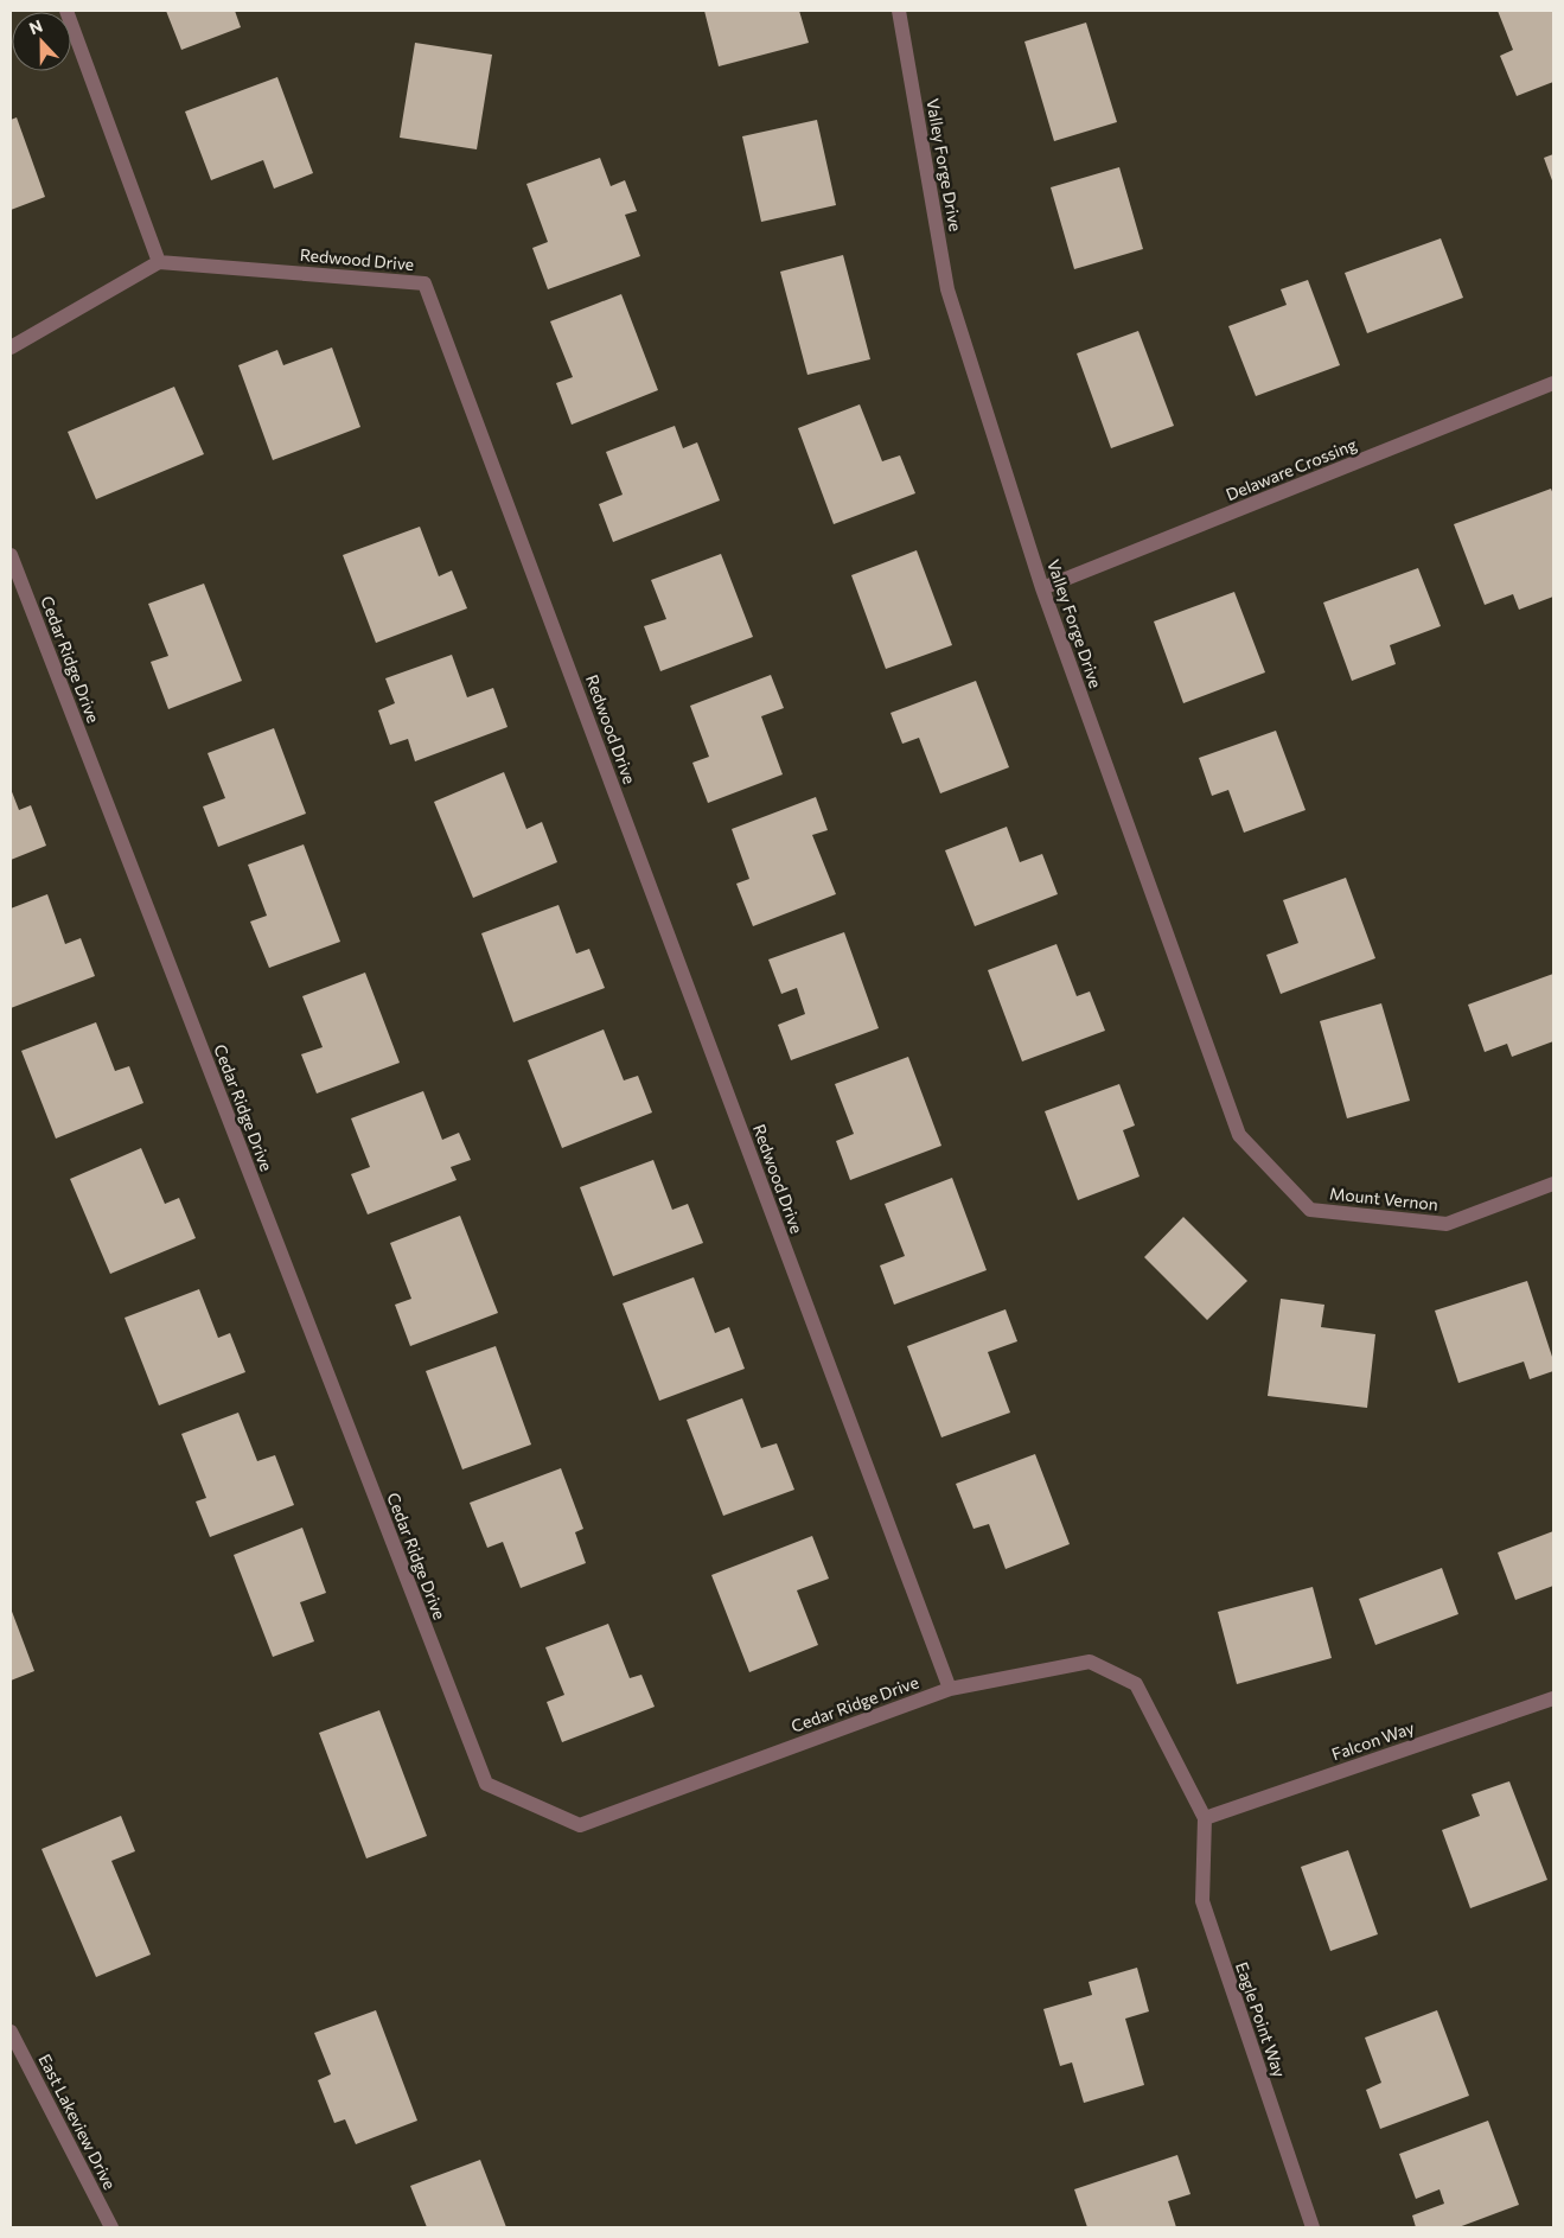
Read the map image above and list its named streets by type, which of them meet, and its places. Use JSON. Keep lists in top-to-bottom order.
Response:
{
  "streets": {
    "street": [
      "Valley Forge Drive",
      "Redwood Drive",
      "Delaware Crossing",
      "Cedar Ridge Drive",
      "Mount Vernon",
      "Falcon Way",
      "Eagle Point Way",
      "East Lakeview Drive"
    ]
  },
  "crossings": [
    ["Valley Forge Drive", "Delaware Crossing"],
    ["Valley Forge Drive", "Mount Vernon"],
    ["Redwood Drive", "Cedar Ridge Drive"],
    ["Cedar Ridge Drive", "Falcon Way"],
    ["Cedar Ridge Drive", "Eagle Point Way"],
    ["Falcon Way", "Eagle Point Way"]
  ],
  "north": "top"
}
